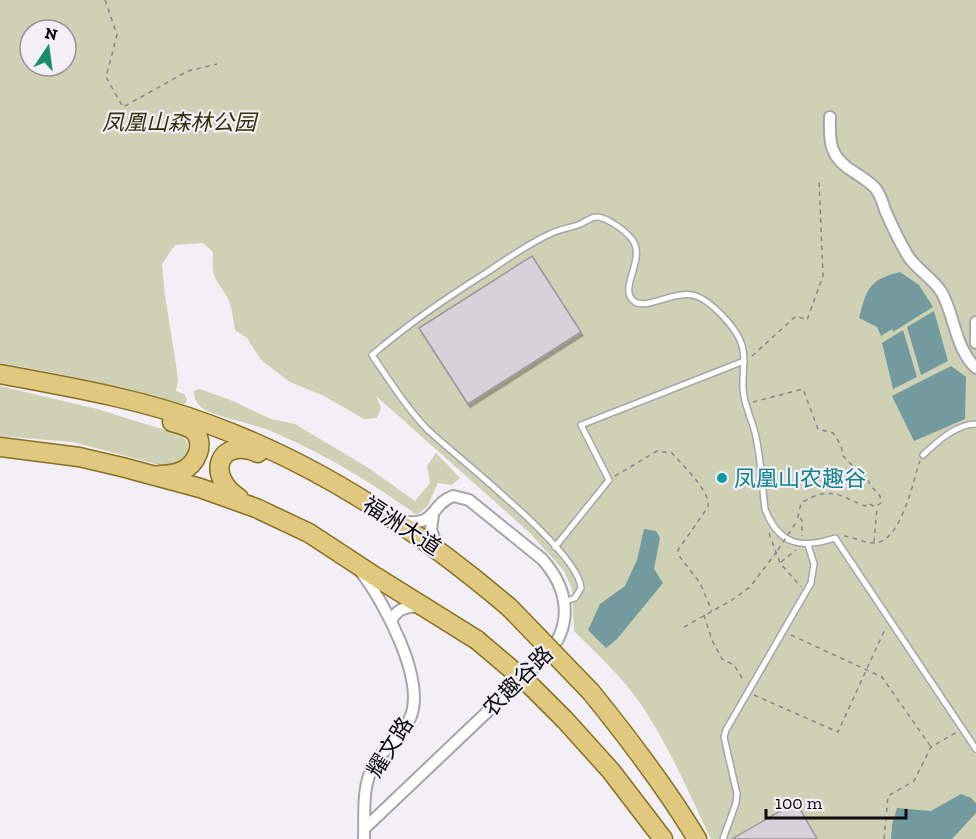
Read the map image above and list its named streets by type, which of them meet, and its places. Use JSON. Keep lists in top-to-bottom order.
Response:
{
  "streets": {
    "main road": ["福洲大道"],
    "street": ["农趣谷路", "耀文路"]
  },
  "crossings": [
    ["农趣谷路", "耀文路"]
  ],
  "parks": ["凤凰山森林公园"],
  "places": ["凤凰山农趣谷"],
  "scale_bar": "100 m",
  "north": "top"
}
